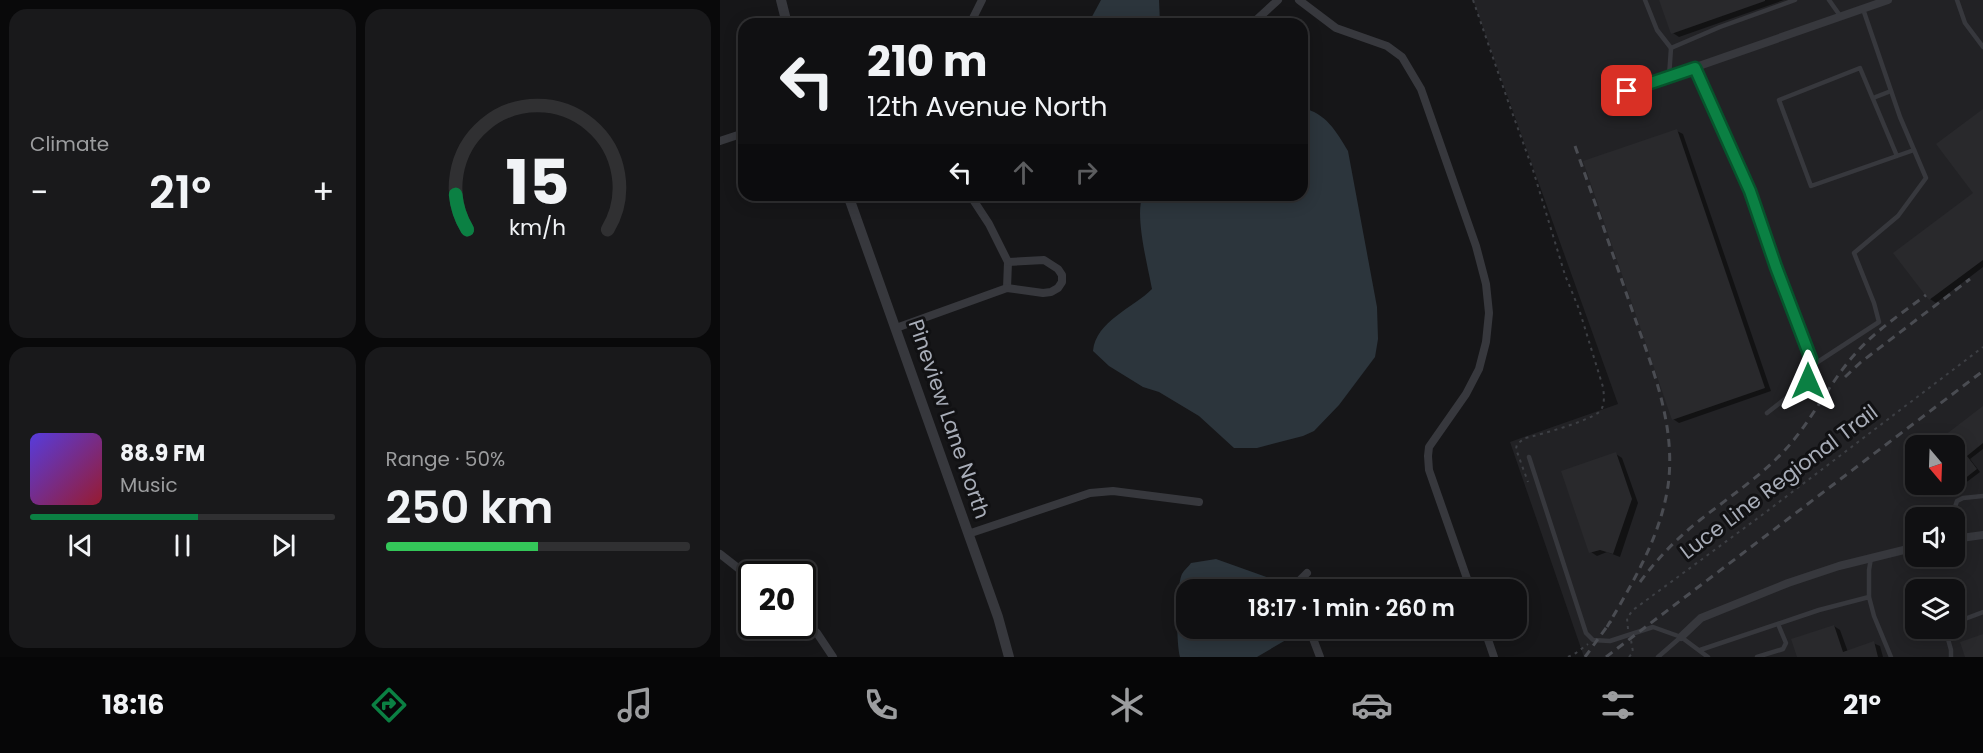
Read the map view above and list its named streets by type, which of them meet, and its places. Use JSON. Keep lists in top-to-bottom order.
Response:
{
  "streets": {
    "street": ["Pineview Lane North"],
    "path": ["Luce Line Regional Trail"]
  },
  "north": "bottom",
  "page": {
    "tile": [
      "Climate",
      ["Range · 50%", "250 km"]
    ],
    "turn": ["210 m", "12th Avenue North"],
    "heat": ["−", "21°", "+"],
    "song": ["88.9 FM", "Music"],
    "limit": "20",
    "trip": "18:17 · 1 min · 260 m",
    "tabs": ["18:16", "21°"],
    "gauge": ["15", "km/h"]
  }
}
